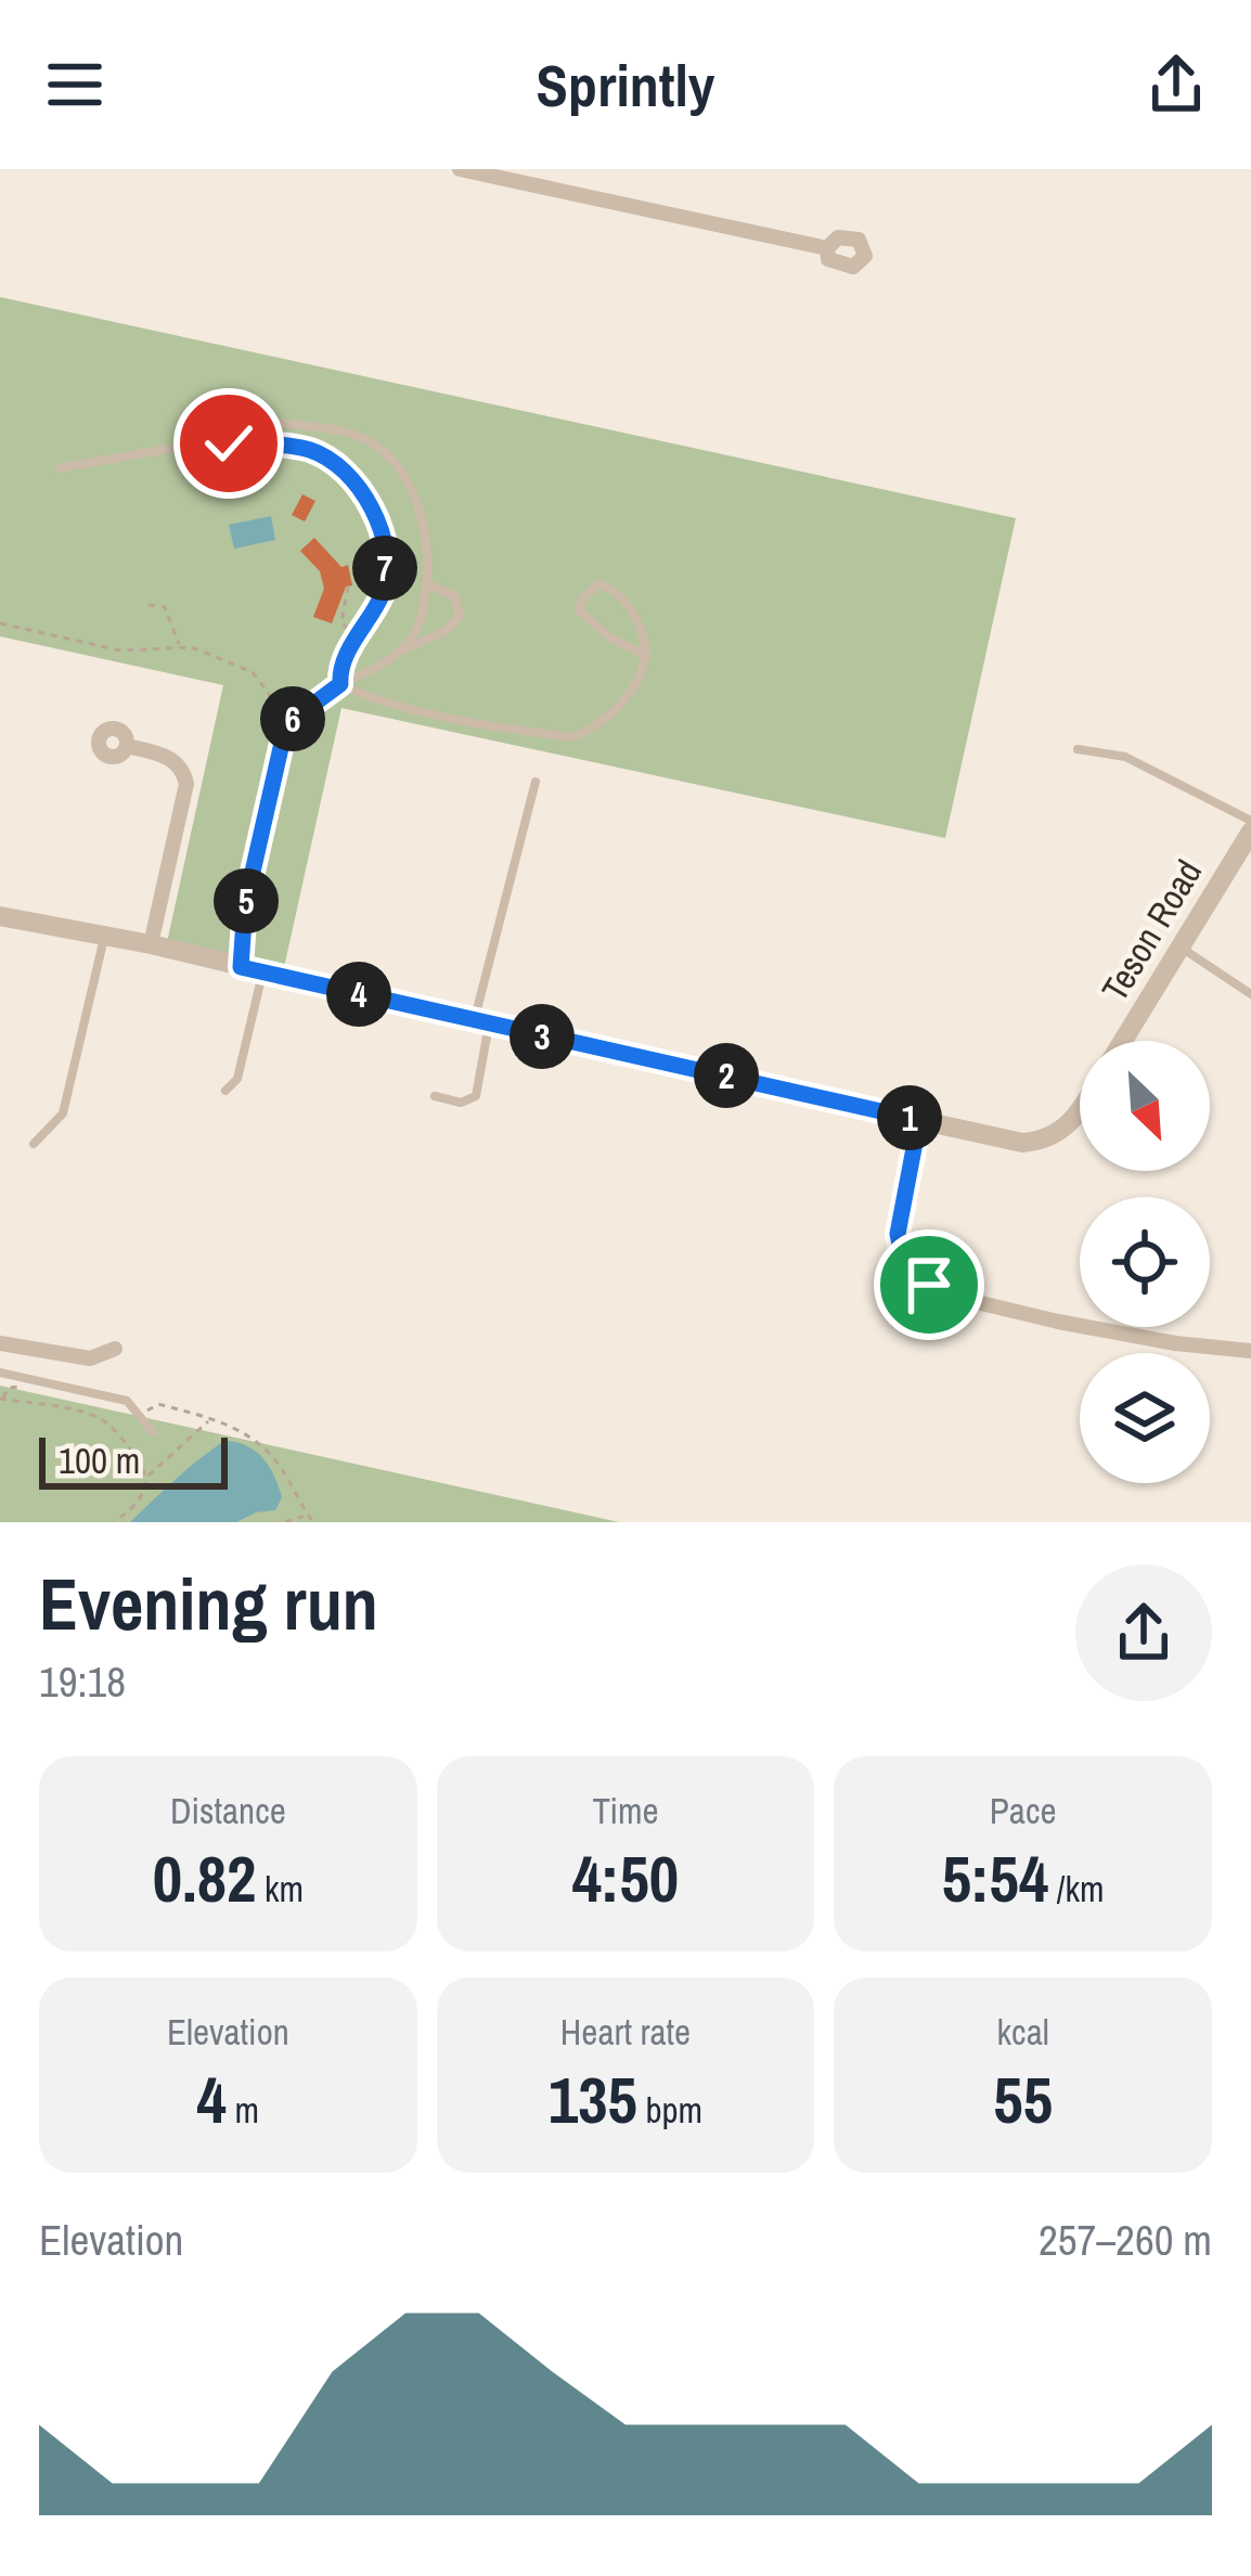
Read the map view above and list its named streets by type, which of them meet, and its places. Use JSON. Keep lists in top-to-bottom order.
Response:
{
  "streets": {
    "street": ["Teson Road"]
  },
  "scale_bar": "100 m",
  "north": "bottom right",
  "page": {
    "header": "Sprintly",
    "pins": [
      "7",
      "6",
      "5",
      "4",
      "3",
      "2",
      "1"
    ],
    "scale": "100 m",
    "heading": ["Evening run", "19:18"],
    "stats": [
      ["Distance", "0.82 km"],
      ["Time", "4:50"],
      ["Pace", "5:54 /km"],
      ["Elevation", "4 m"],
      ["Heart rate", "135 bpm"],
      ["kcal", "55"]
    ],
    "chart": ["Elevation", "257–260 m"]
  }
}
